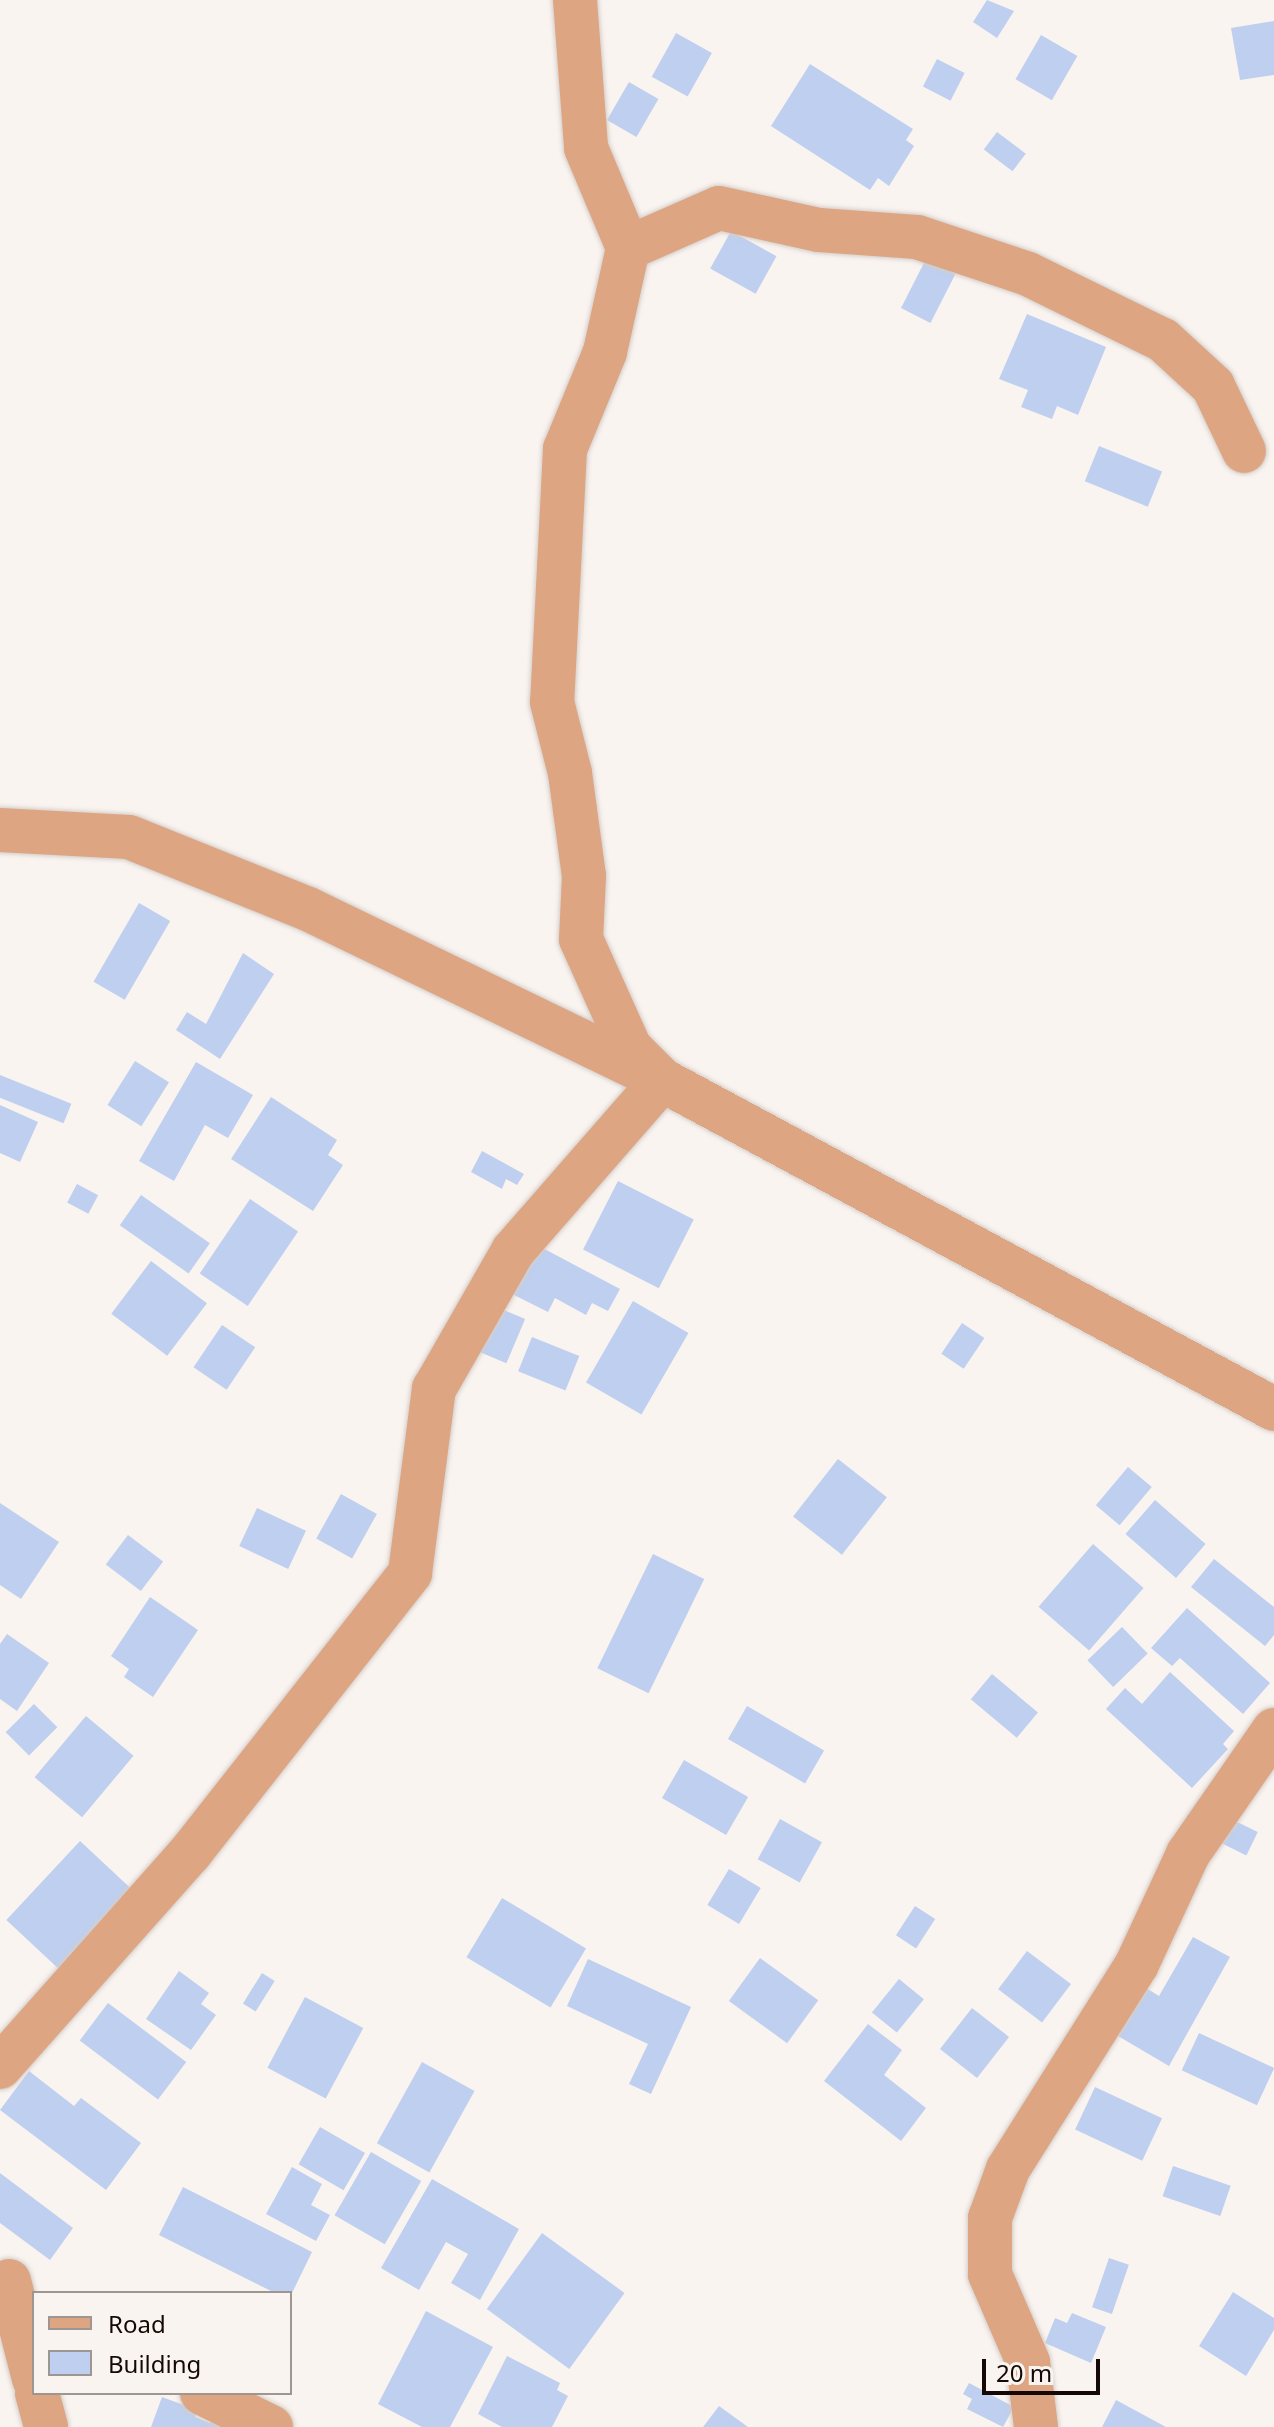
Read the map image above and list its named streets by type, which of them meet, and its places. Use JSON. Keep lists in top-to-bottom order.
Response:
{
  "legend": ["Road", "Building"],
  "scale_bar": "20 m"
}
